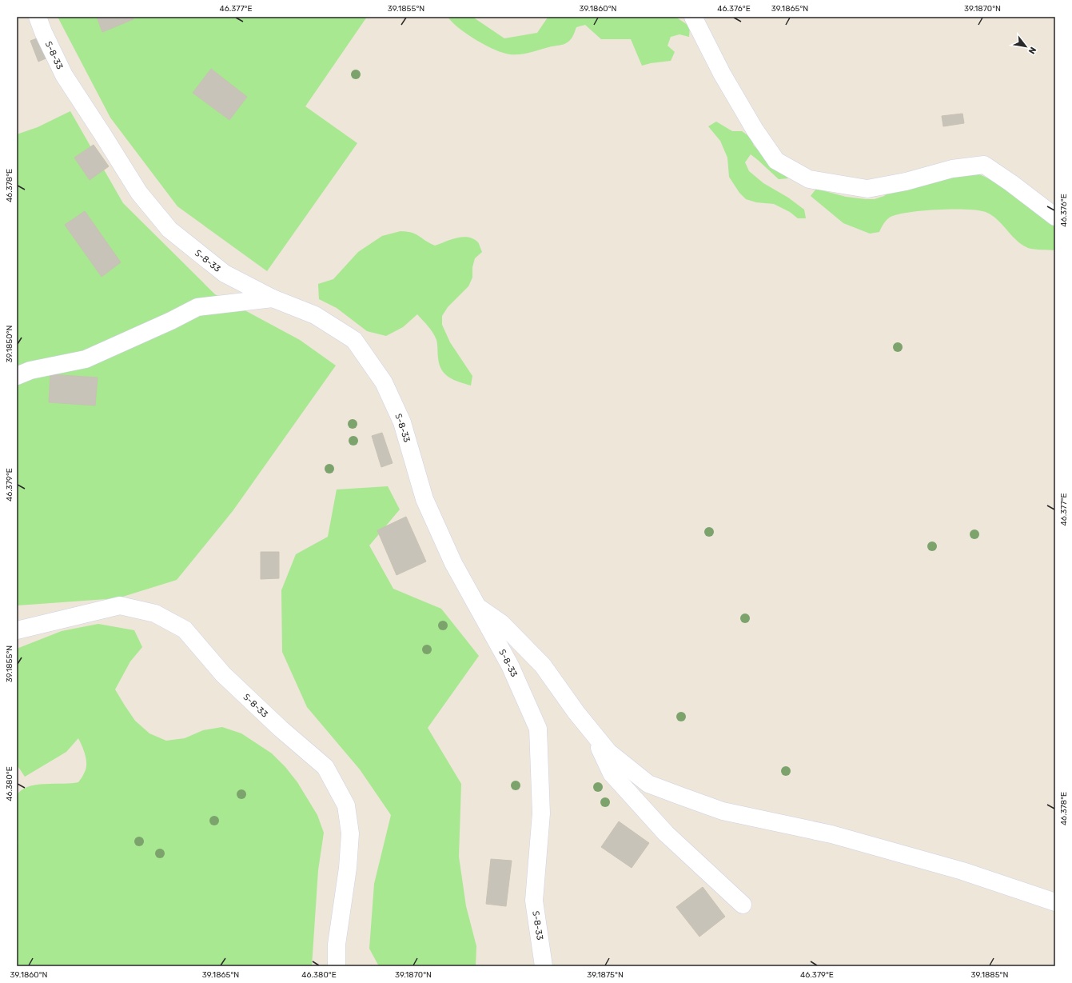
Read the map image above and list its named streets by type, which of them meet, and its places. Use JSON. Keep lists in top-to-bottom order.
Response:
{
  "streets": {
    "street": ["Տ-8-33"]
  },
  "north": "bottom right",
  "coordinates": [
    "46.377°E",
    "39.1855°N",
    "39.1860°N",
    "46.376°E",
    "39.1865°N",
    "39.1870°N",
    "46.378°E",
    "39.1850°N",
    "46.379°E",
    "46.380°E",
    "39.1875°N",
    "39.1885°N"
  ]
}
